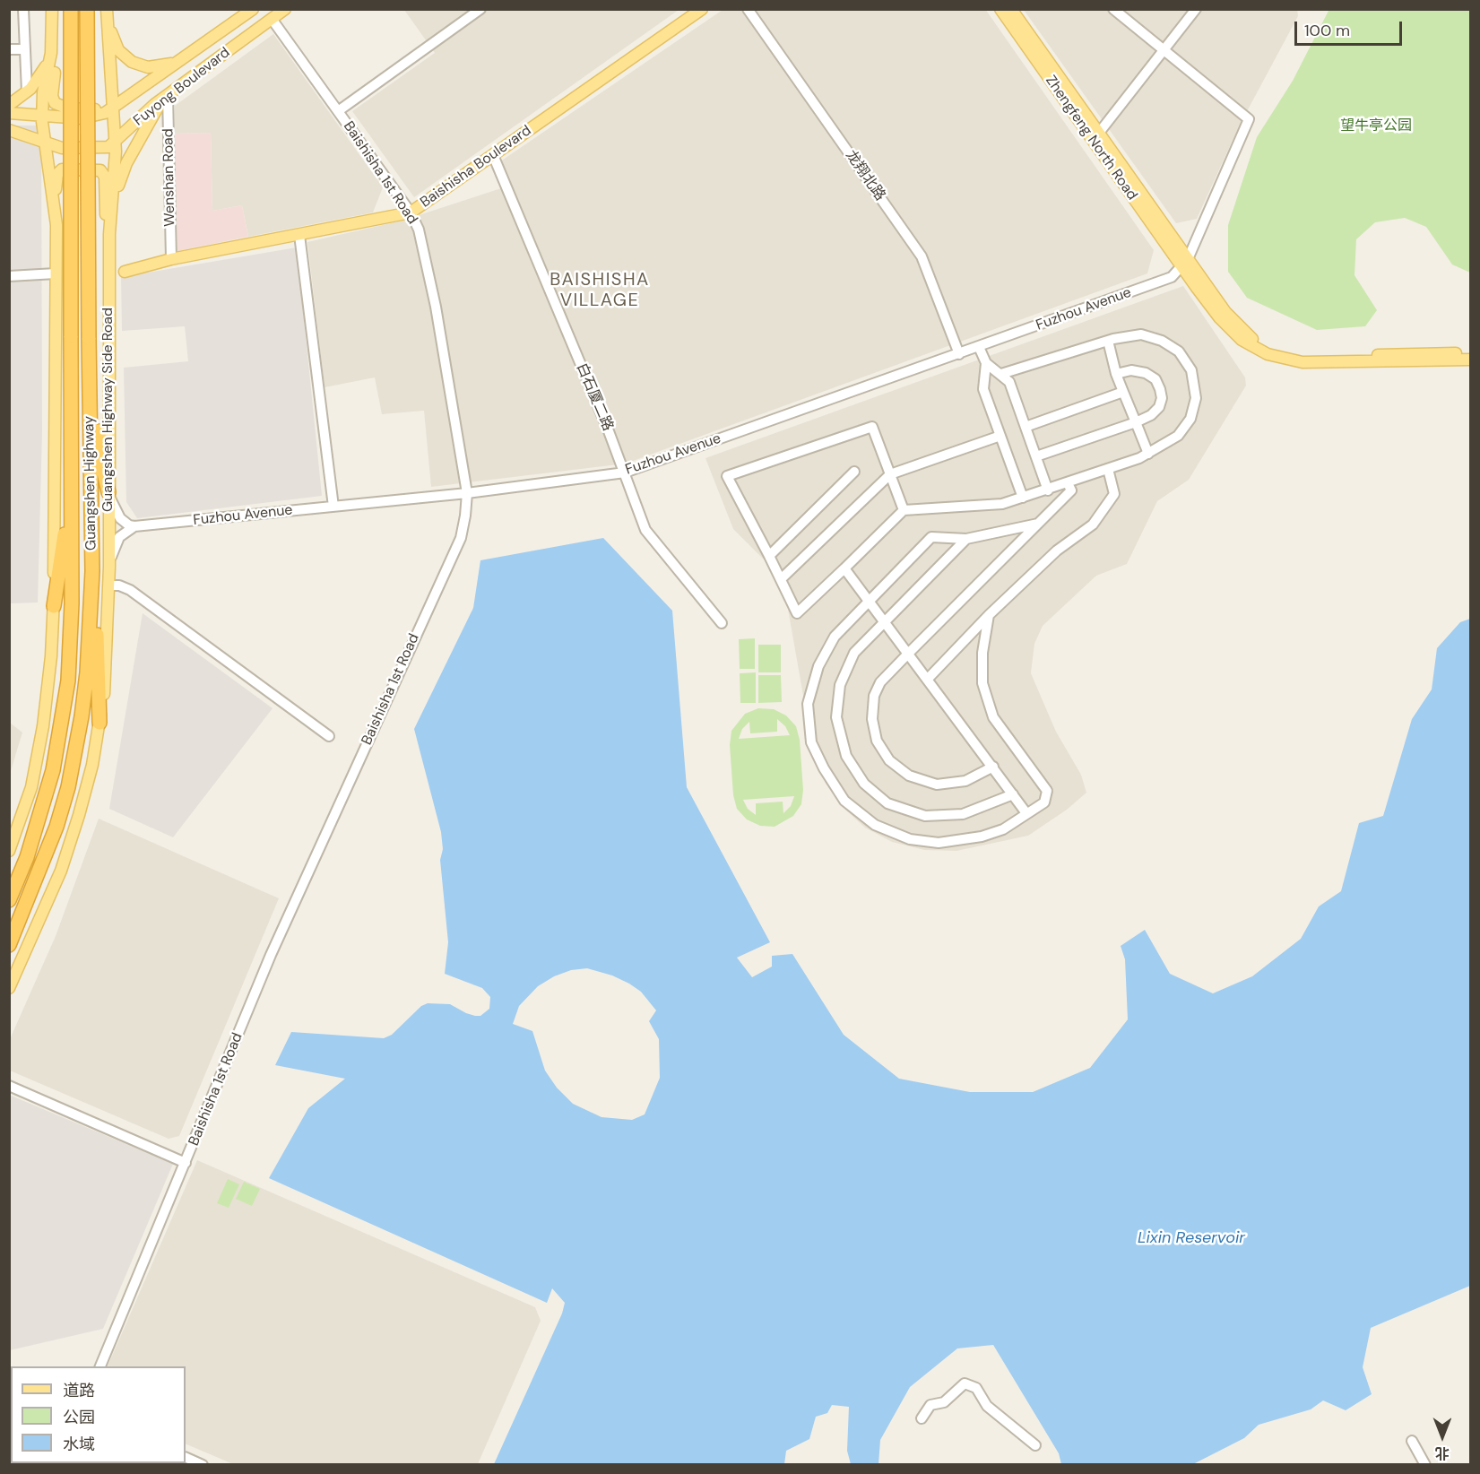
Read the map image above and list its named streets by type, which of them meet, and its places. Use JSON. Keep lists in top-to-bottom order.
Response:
{
  "streets": {
    "highway": ["Guangshen Highway"],
    "main road": [
      "Fuyong Boulevard",
      "Zhengfeng North Road",
      "Baishisha Boulevard",
      "Guangshen Highway Side Road"
    ],
    "street": [
      "Baishisha 1st Road",
      "龙翔北路",
      "Wenshan Road",
      "Fuzhou Avenue",
      "白石厦二路"
    ]
  },
  "crossings": [
    ["Fuyong Boulevard", "Baishisha 1st Road"],
    ["Fuyong Boulevard", "Wenshan Road"],
    ["Fuyong Boulevard", "Guangshen Highway Side Road"],
    ["Zhengfeng North Road", "Fuzhou Avenue"],
    ["Baishisha Boulevard", "Baishisha 1st Road"],
    ["Baishisha Boulevard", "Wenshan Road"],
    ["Baishisha Boulevard", "白石厦二路"],
    ["Baishisha 1st Road", "Fuzhou Avenue"],
    ["龙翔北路", "Fuzhou Avenue"],
    ["Fuzhou Avenue", "白石厦二路"]
  ],
  "districts": ["BAISHISHA VILLAGE"],
  "water": ["Lixin Reservoir"],
  "parks": ["望牛亭公园"],
  "legend": ["道路", "公园", "水域"],
  "scale_bar": "100 m",
  "north": "bottom"
}
